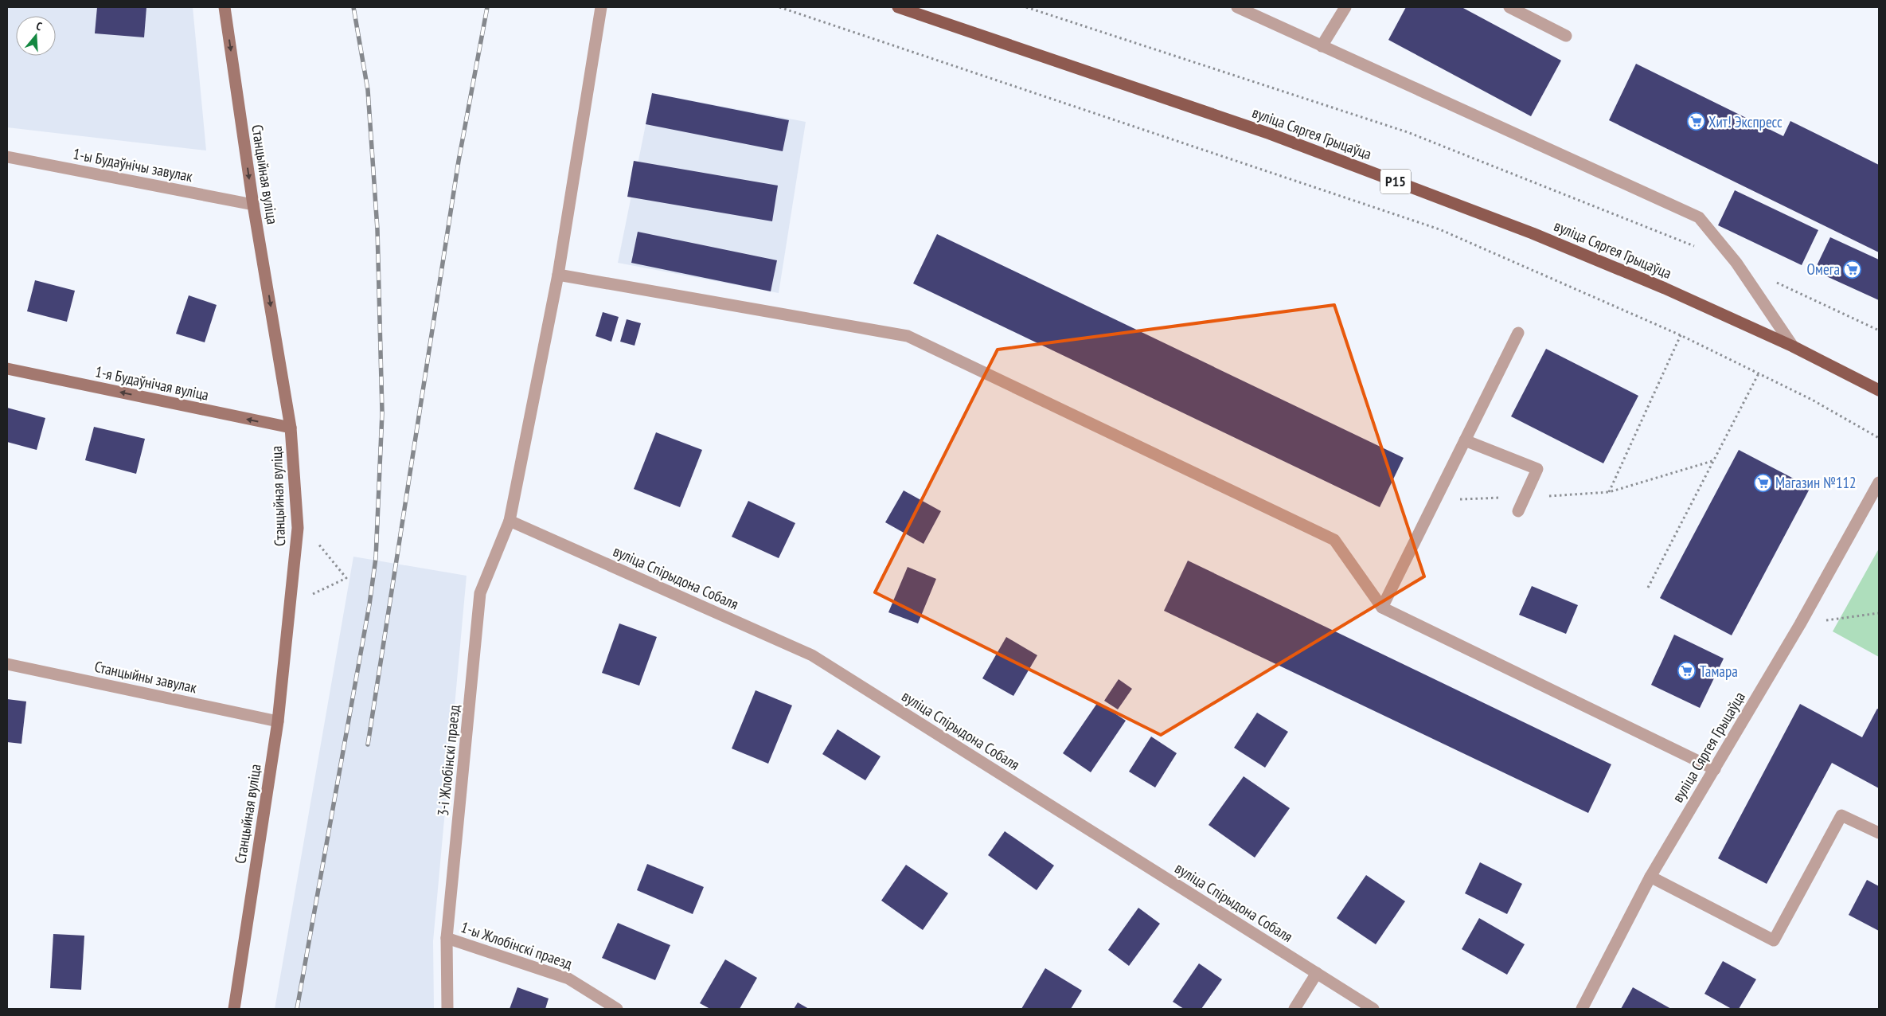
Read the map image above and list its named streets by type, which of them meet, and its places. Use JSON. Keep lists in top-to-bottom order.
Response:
{
  "streets": {
    "main road": ["вуліца Сяргея Грыцаўца", "Р15"],
    "street": [
      "1-ы Будаўнічы завулак",
      "Станцыйная вуліца",
      "1-я Будаўнічая вуліца",
      "вуліца Спірыдона Собаля",
      "Станцыйны завулак",
      "3-і Жлобінскі праезд",
      "1-ы Жлобінскі праезд"
    ]
  },
  "crossings": [
    ["1-ы Будаўнічы завулак", "Станцыйная вуліца"],
    ["Станцыйная вуліца", "1-я Будаўнічая вуліца"],
    ["Станцыйная вуліца", "Станцыйны завулак"],
    ["вуліца Спірыдона Собаля", "3-і Жлобінскі праезд"],
    ["3-і Жлобінскі праезд", "1-ы Жлобінскі праезд"]
  ],
  "one_way": ["Станцыйная вуліца", "1-я Будаўнічая вуліца"],
  "places": {
    "supermarket": [
      "Хит! Экспресс",
      "Омега",
      "Магазин №112",
      "Тамара"
    ]
  },
  "north": "top"
}
